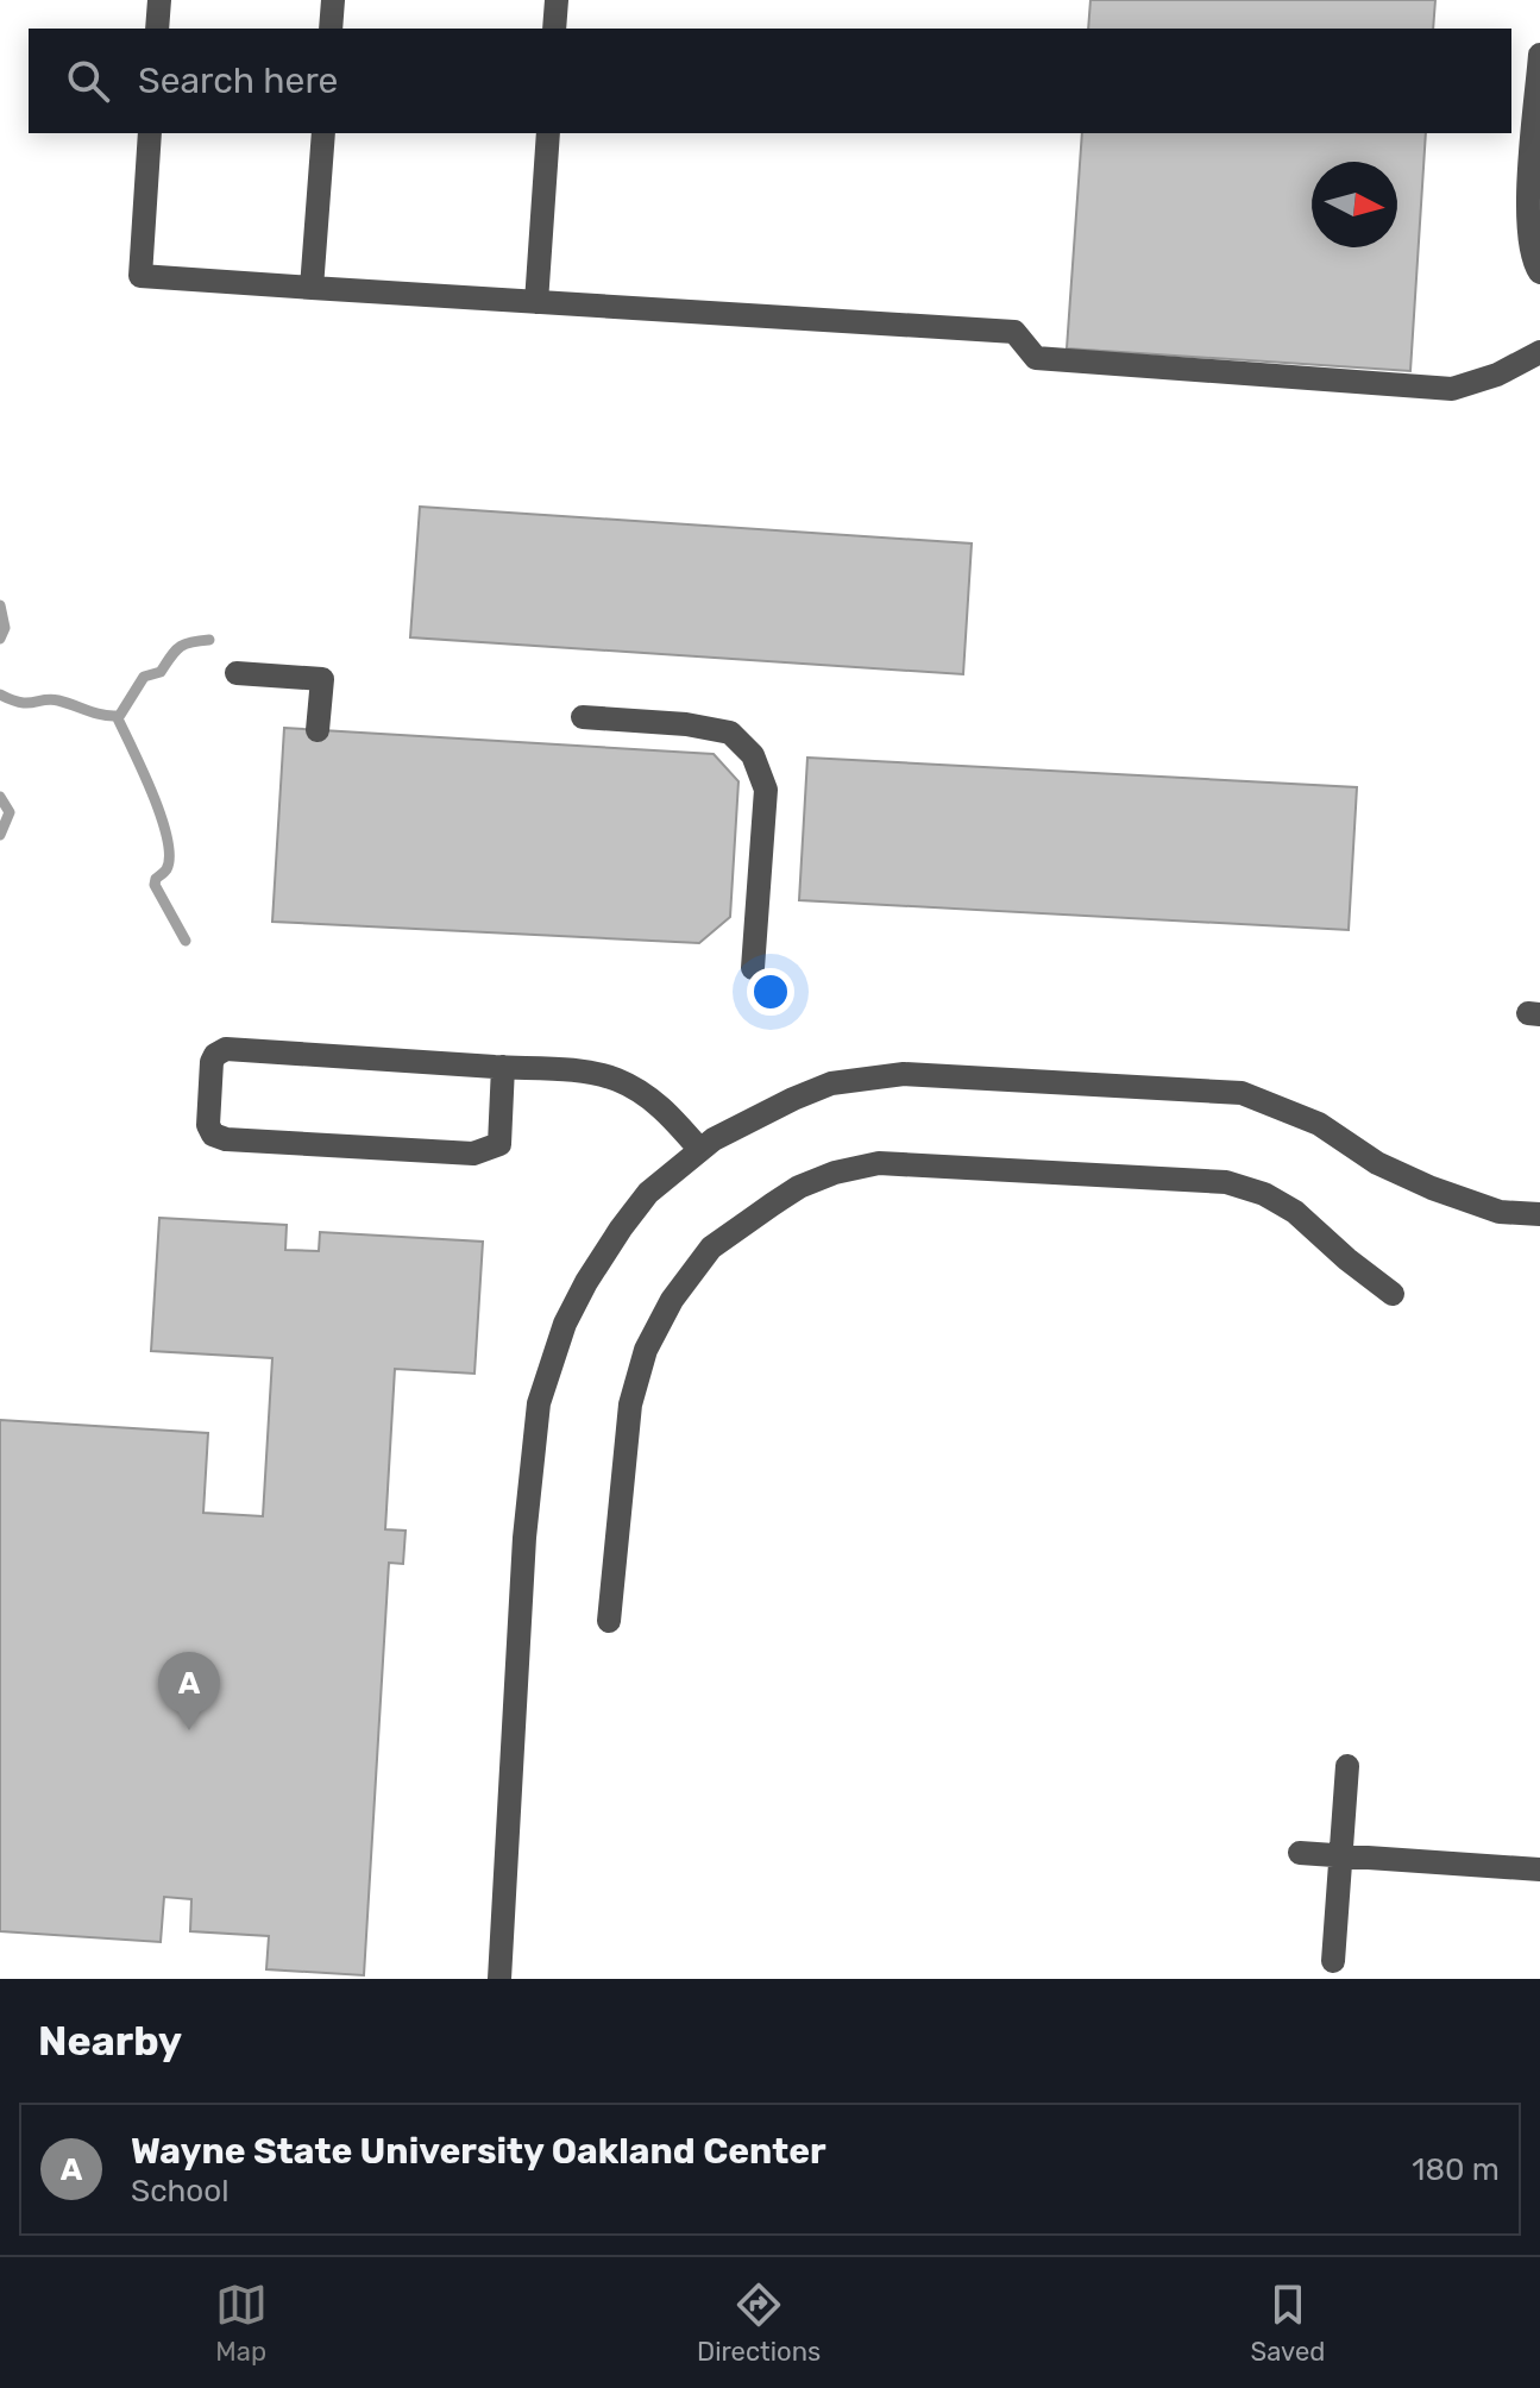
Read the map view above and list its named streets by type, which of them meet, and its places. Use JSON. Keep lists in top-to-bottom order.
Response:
{
  "north": "right",
  "page": {
    "search": "Search here",
    "pins": "A",
    "heading": "Nearby",
    "list": [
      {
        "mark": "A",
        "name": "Wayne State University Oakland Center",
        "note": "School",
        "value": "180 m"
      }
    ],
    "nav": ["Map", "Directions", "Saved"]
  }
}
